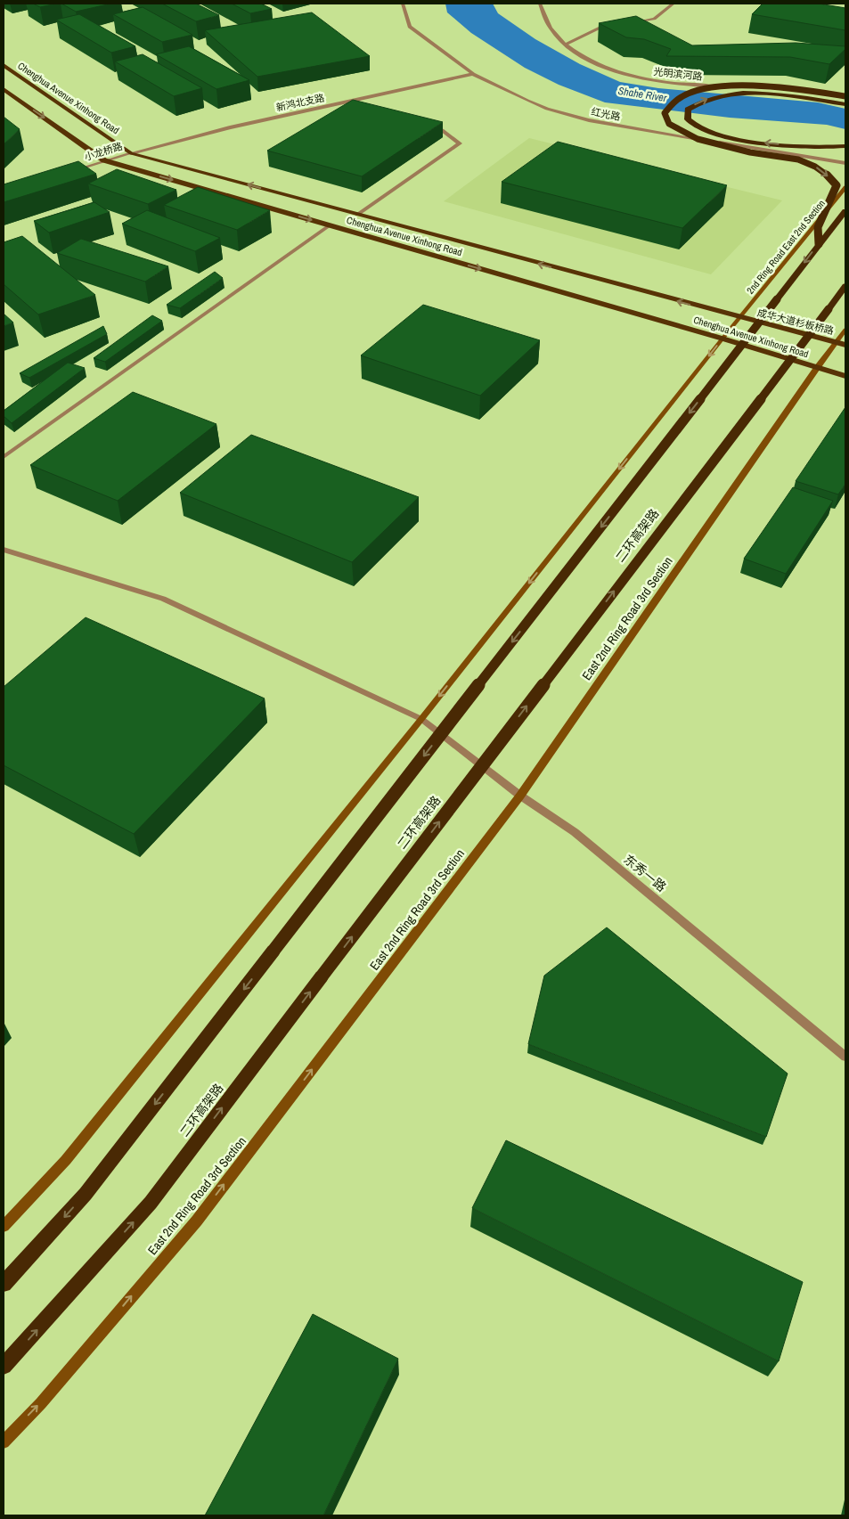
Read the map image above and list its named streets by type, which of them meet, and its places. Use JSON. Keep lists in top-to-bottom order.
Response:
{
  "streets": {
    "highway": ["二环高架路"],
    "main road": [
      "Chenghua Avenue Xinhong Road",
      "2nd Ring Road East 2nd Section",
      "成华大道杉板桥路",
      "East 2nd Ring Road 3rd Section"
    ],
    "street": [
      "光明滨河路",
      "新鸿北支路",
      "红光路",
      "小龙桥路",
      "东秀一路"
    ]
  },
  "crossings": [
    ["Chenghua Avenue Xinhong Road", "新鸿北支路"],
    ["Chenghua Avenue Xinhong Road", "小龙桥路"],
    ["Chenghua Avenue Xinhong Road", "2nd Ring Road East 2nd Section"],
    ["Chenghua Avenue Xinhong Road", "成华大道杉板桥路"],
    ["Chenghua Avenue Xinhong Road", "East 2nd Ring Road 3rd Section"],
    ["新鸿北支路", "红光路"],
    ["新鸿北支路", "小龙桥路"],
    ["2nd Ring Road East 2nd Section", "成华大道杉板桥路"],
    ["East 2nd Ring Road 3rd Section", "东秀一路"]
  ],
  "one_way": ["East 2nd Ring Road 3rd Section"],
  "water": ["Shahe River"]
}
